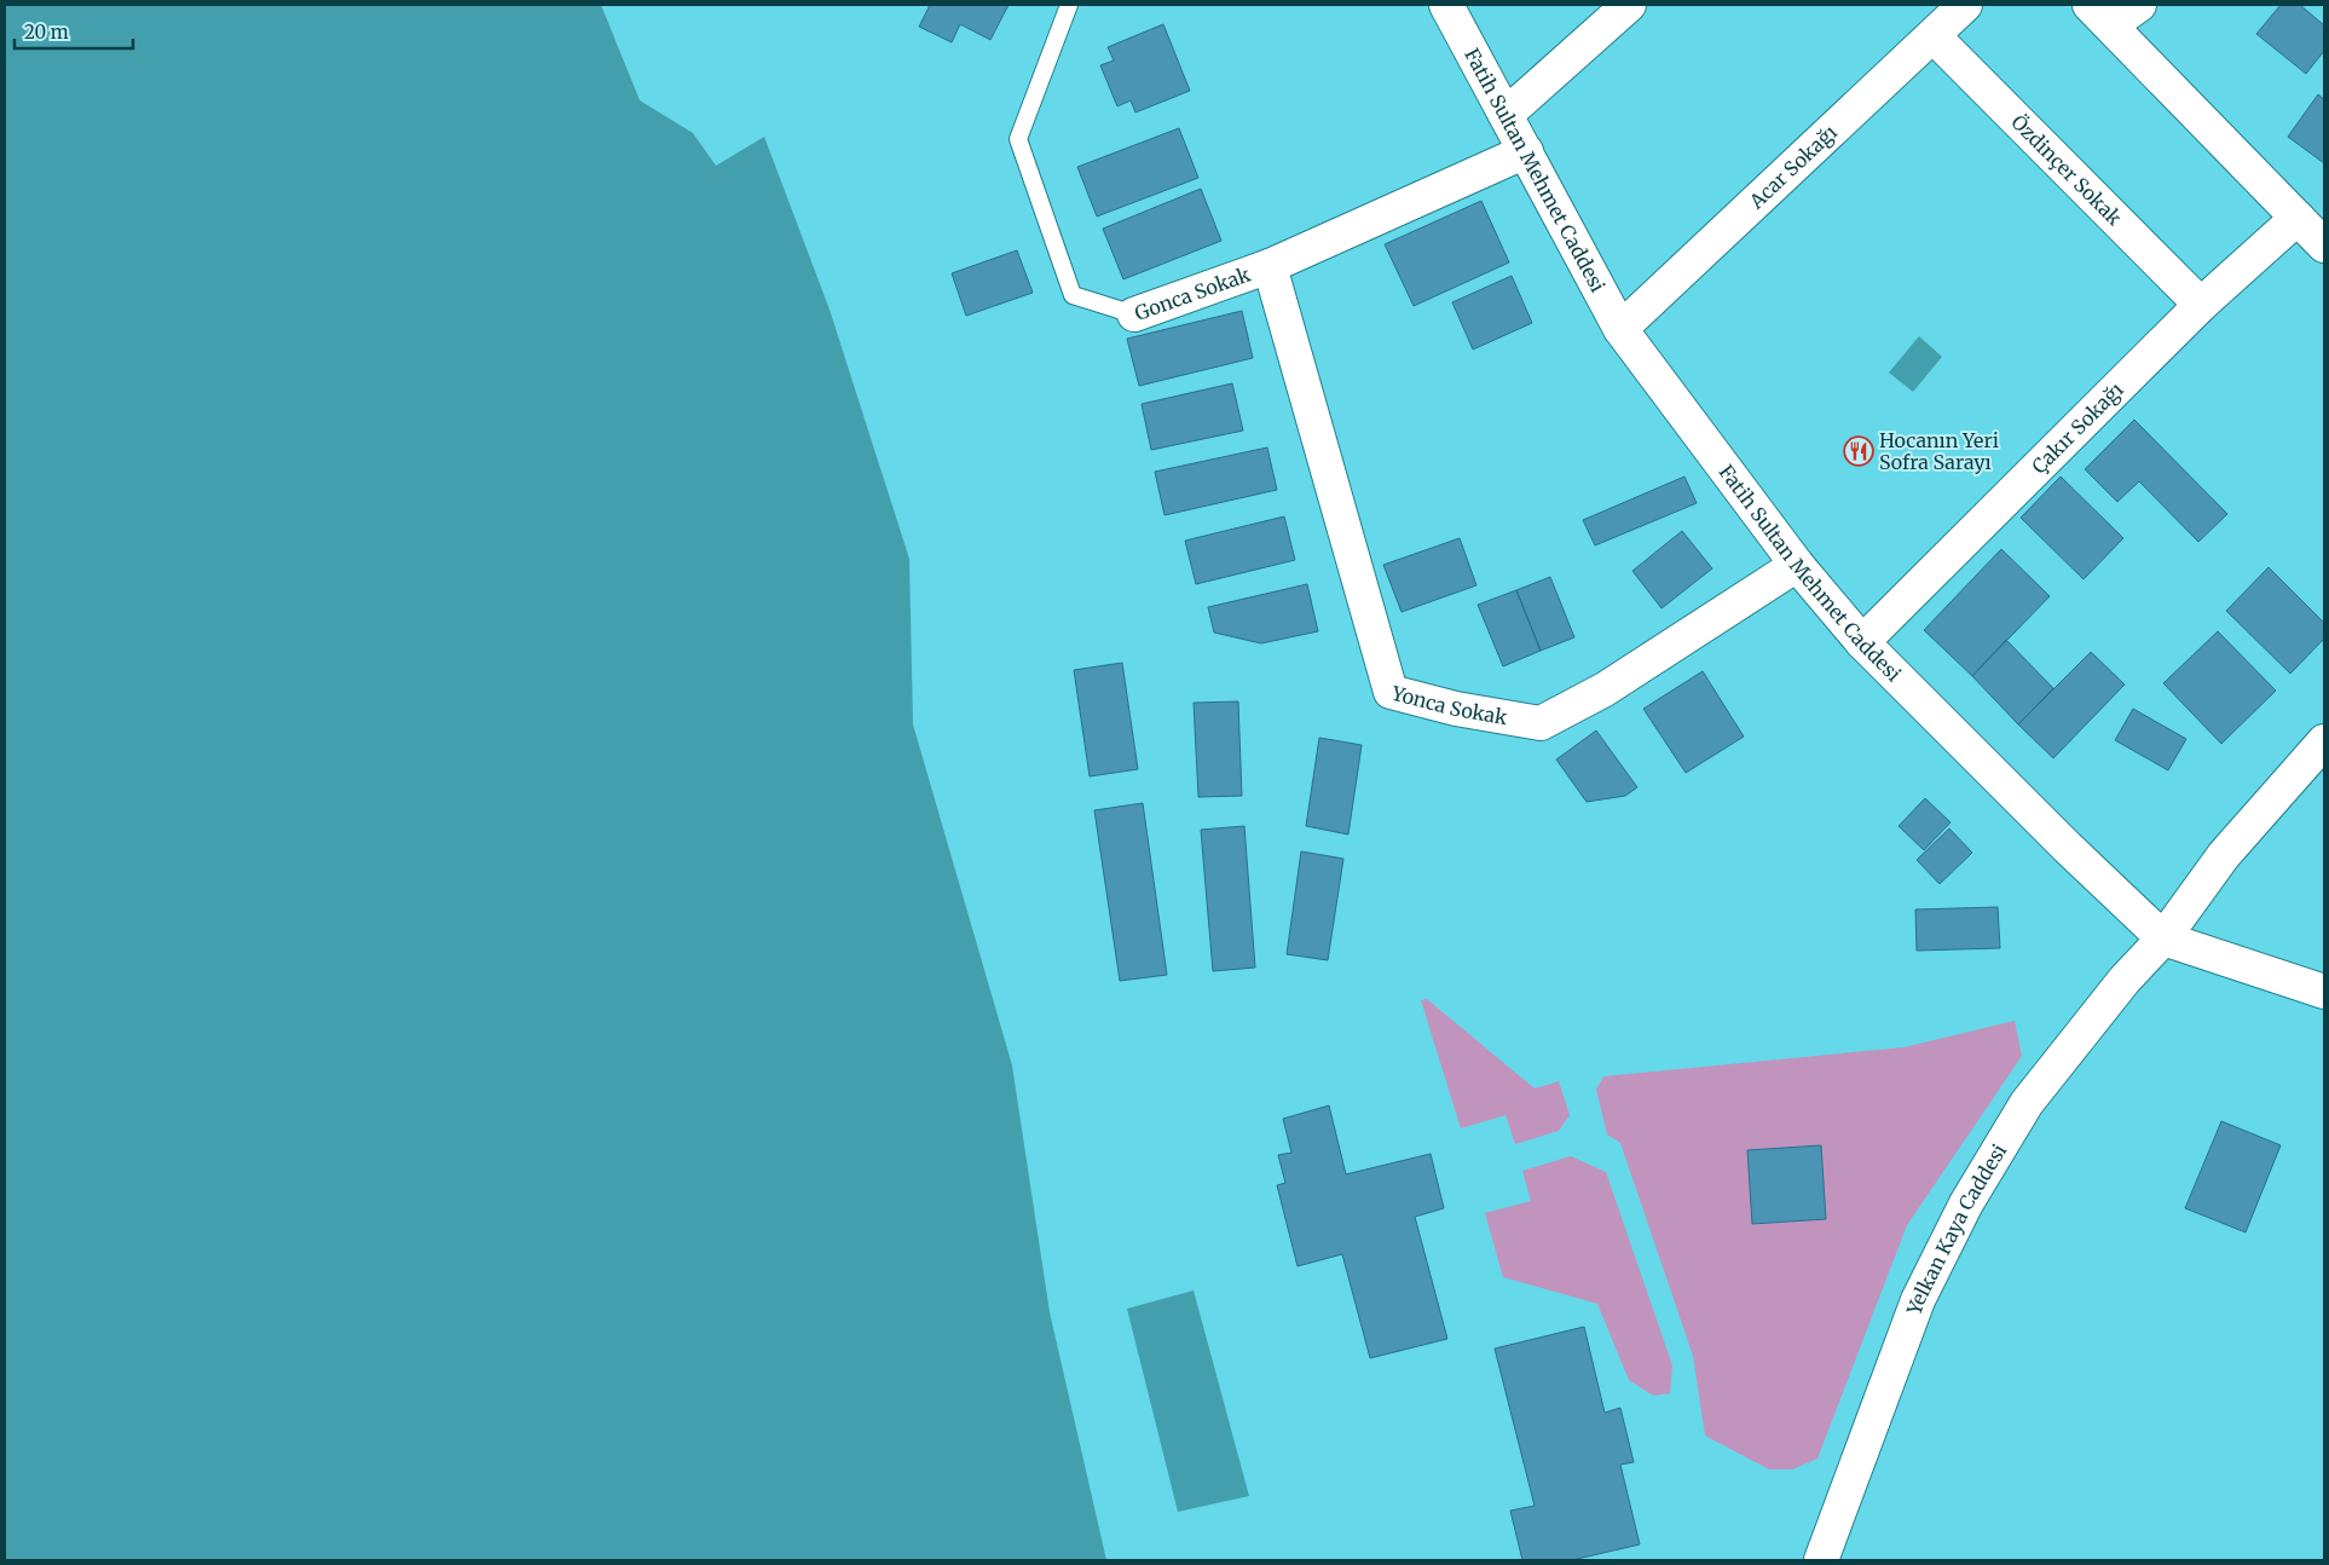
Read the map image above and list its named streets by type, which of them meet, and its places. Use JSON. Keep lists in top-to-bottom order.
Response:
{
  "streets": {
    "street": [
      "Acar Sokağı",
      "Fatih Sultan Mehmet Caddesi",
      "Özdinçer Sokak",
      "Gonca Sokak",
      "Çakır Sokağı",
      "Yonca Sokak",
      "Yelkan Kaya Caddesi"
    ]
  },
  "crossings": [
    ["Acar Sokağı", "Fatih Sultan Mehmet Caddesi"],
    ["Acar Sokağı", "Özdinçer Sokak"],
    ["Fatih Sultan Mehmet Caddesi", "Gonca Sokak"],
    ["Fatih Sultan Mehmet Caddesi", "Çakır Sokağı"],
    ["Fatih Sultan Mehmet Caddesi", "Yonca Sokak"],
    ["Fatih Sultan Mehmet Caddesi", "Yelkan Kaya Caddesi"],
    ["Özdinçer Sokak", "Çakır Sokağı"],
    ["Gonca Sokak", "Yonca Sokak"]
  ],
  "places": {
    "restaurant": ["Hocanın Yeri Sofra Sarayı"]
  },
  "scale_bar": "20 m"
}
